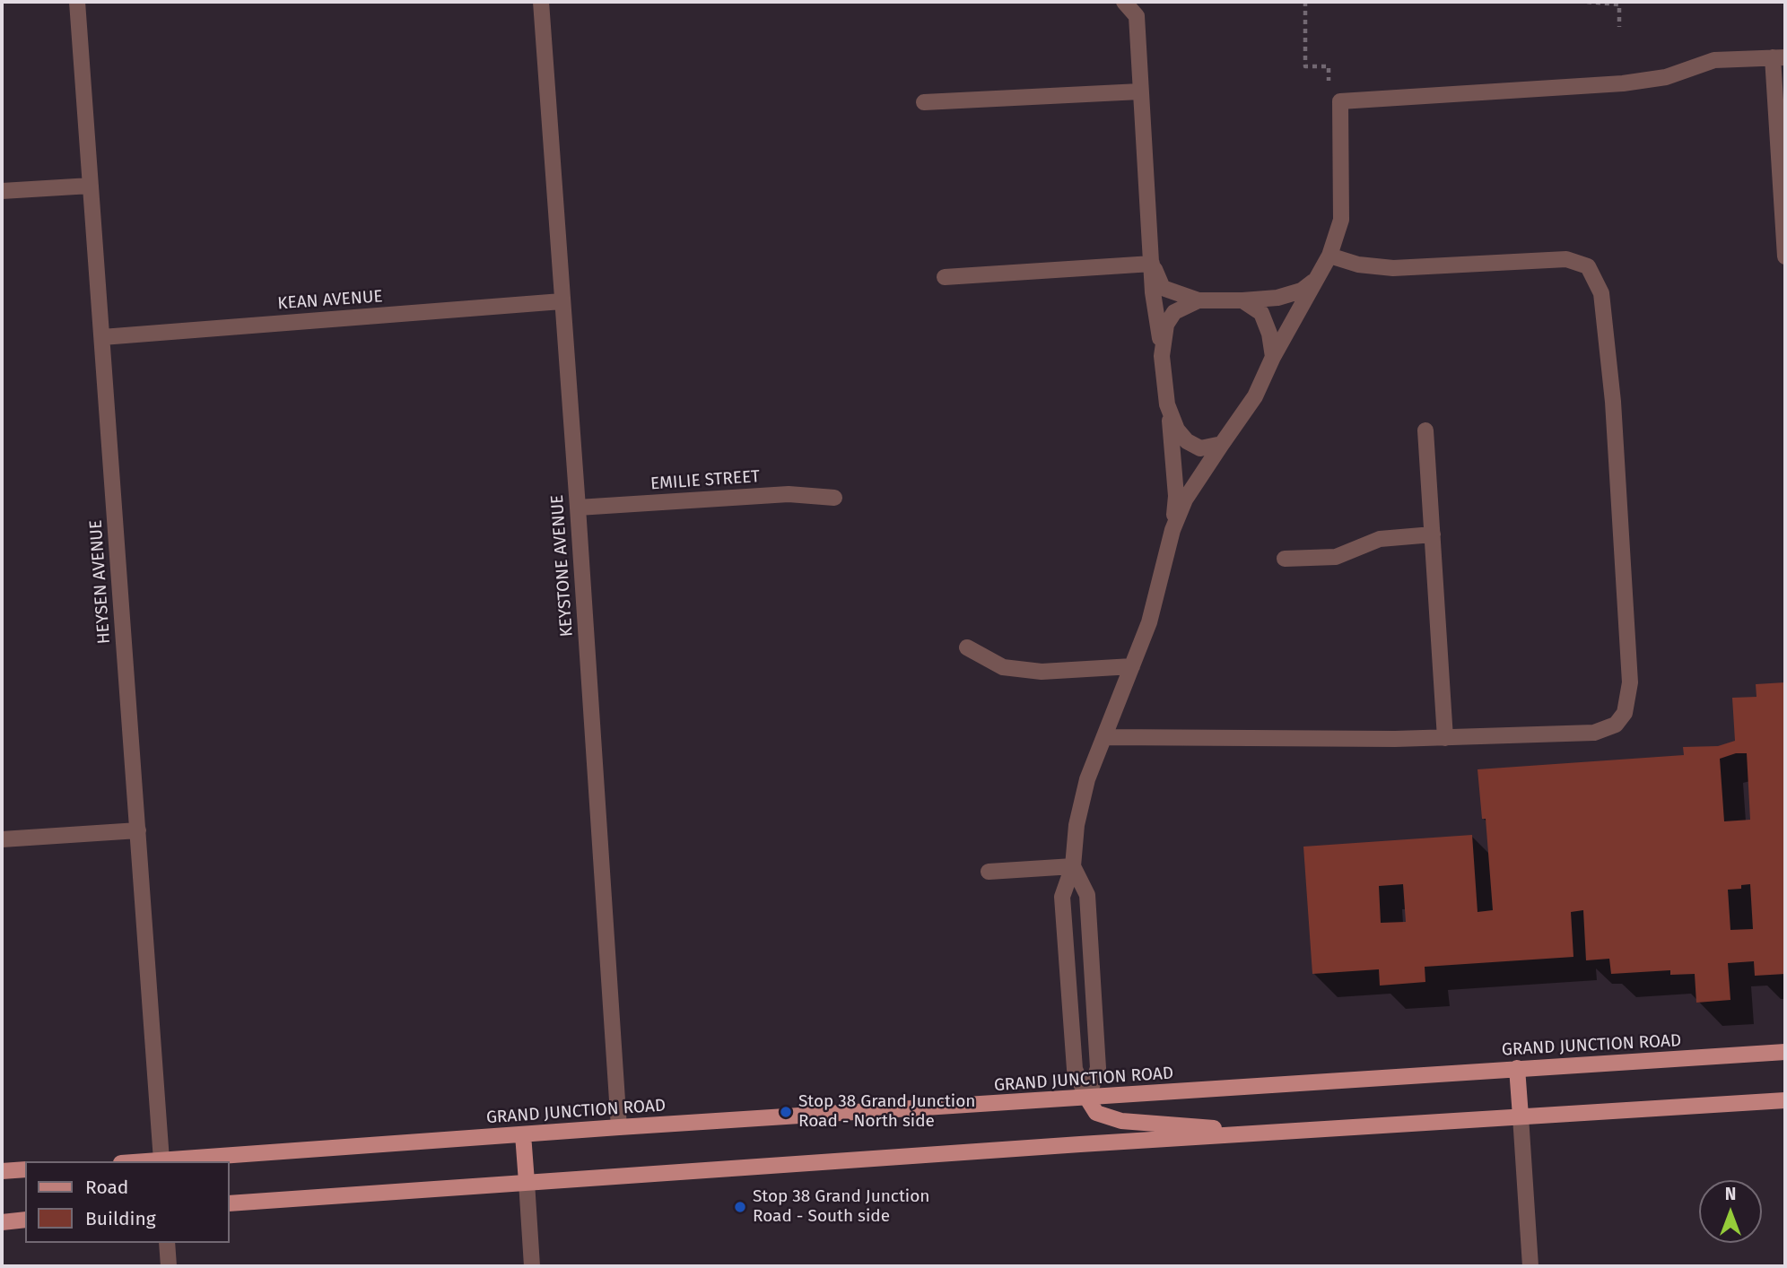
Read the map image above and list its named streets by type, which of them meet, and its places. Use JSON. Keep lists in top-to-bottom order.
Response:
{
  "streets": {
    "main road": ["GRAND JUNCTION ROAD"],
    "street": [
      "KEAN AVENUE",
      "EMILIE STREET",
      "KEYSTONE AVENUE",
      "HEYSEN AVENUE"
    ]
  },
  "crossings": [
    ["KEAN AVENUE", "KEYSTONE AVENUE"],
    ["KEAN AVENUE", "HEYSEN AVENUE"],
    ["EMILIE STREET", "KEYSTONE AVENUE"],
    ["KEYSTONE AVENUE", "GRAND JUNCTION ROAD"],
    ["HEYSEN AVENUE", "GRAND JUNCTION ROAD"]
  ],
  "places": ["Stop 38 Grand Junction Road - North side", "Stop 38 Grand Junction Road - South side"],
  "legend": ["Road", "Building"],
  "north": "top"
}
